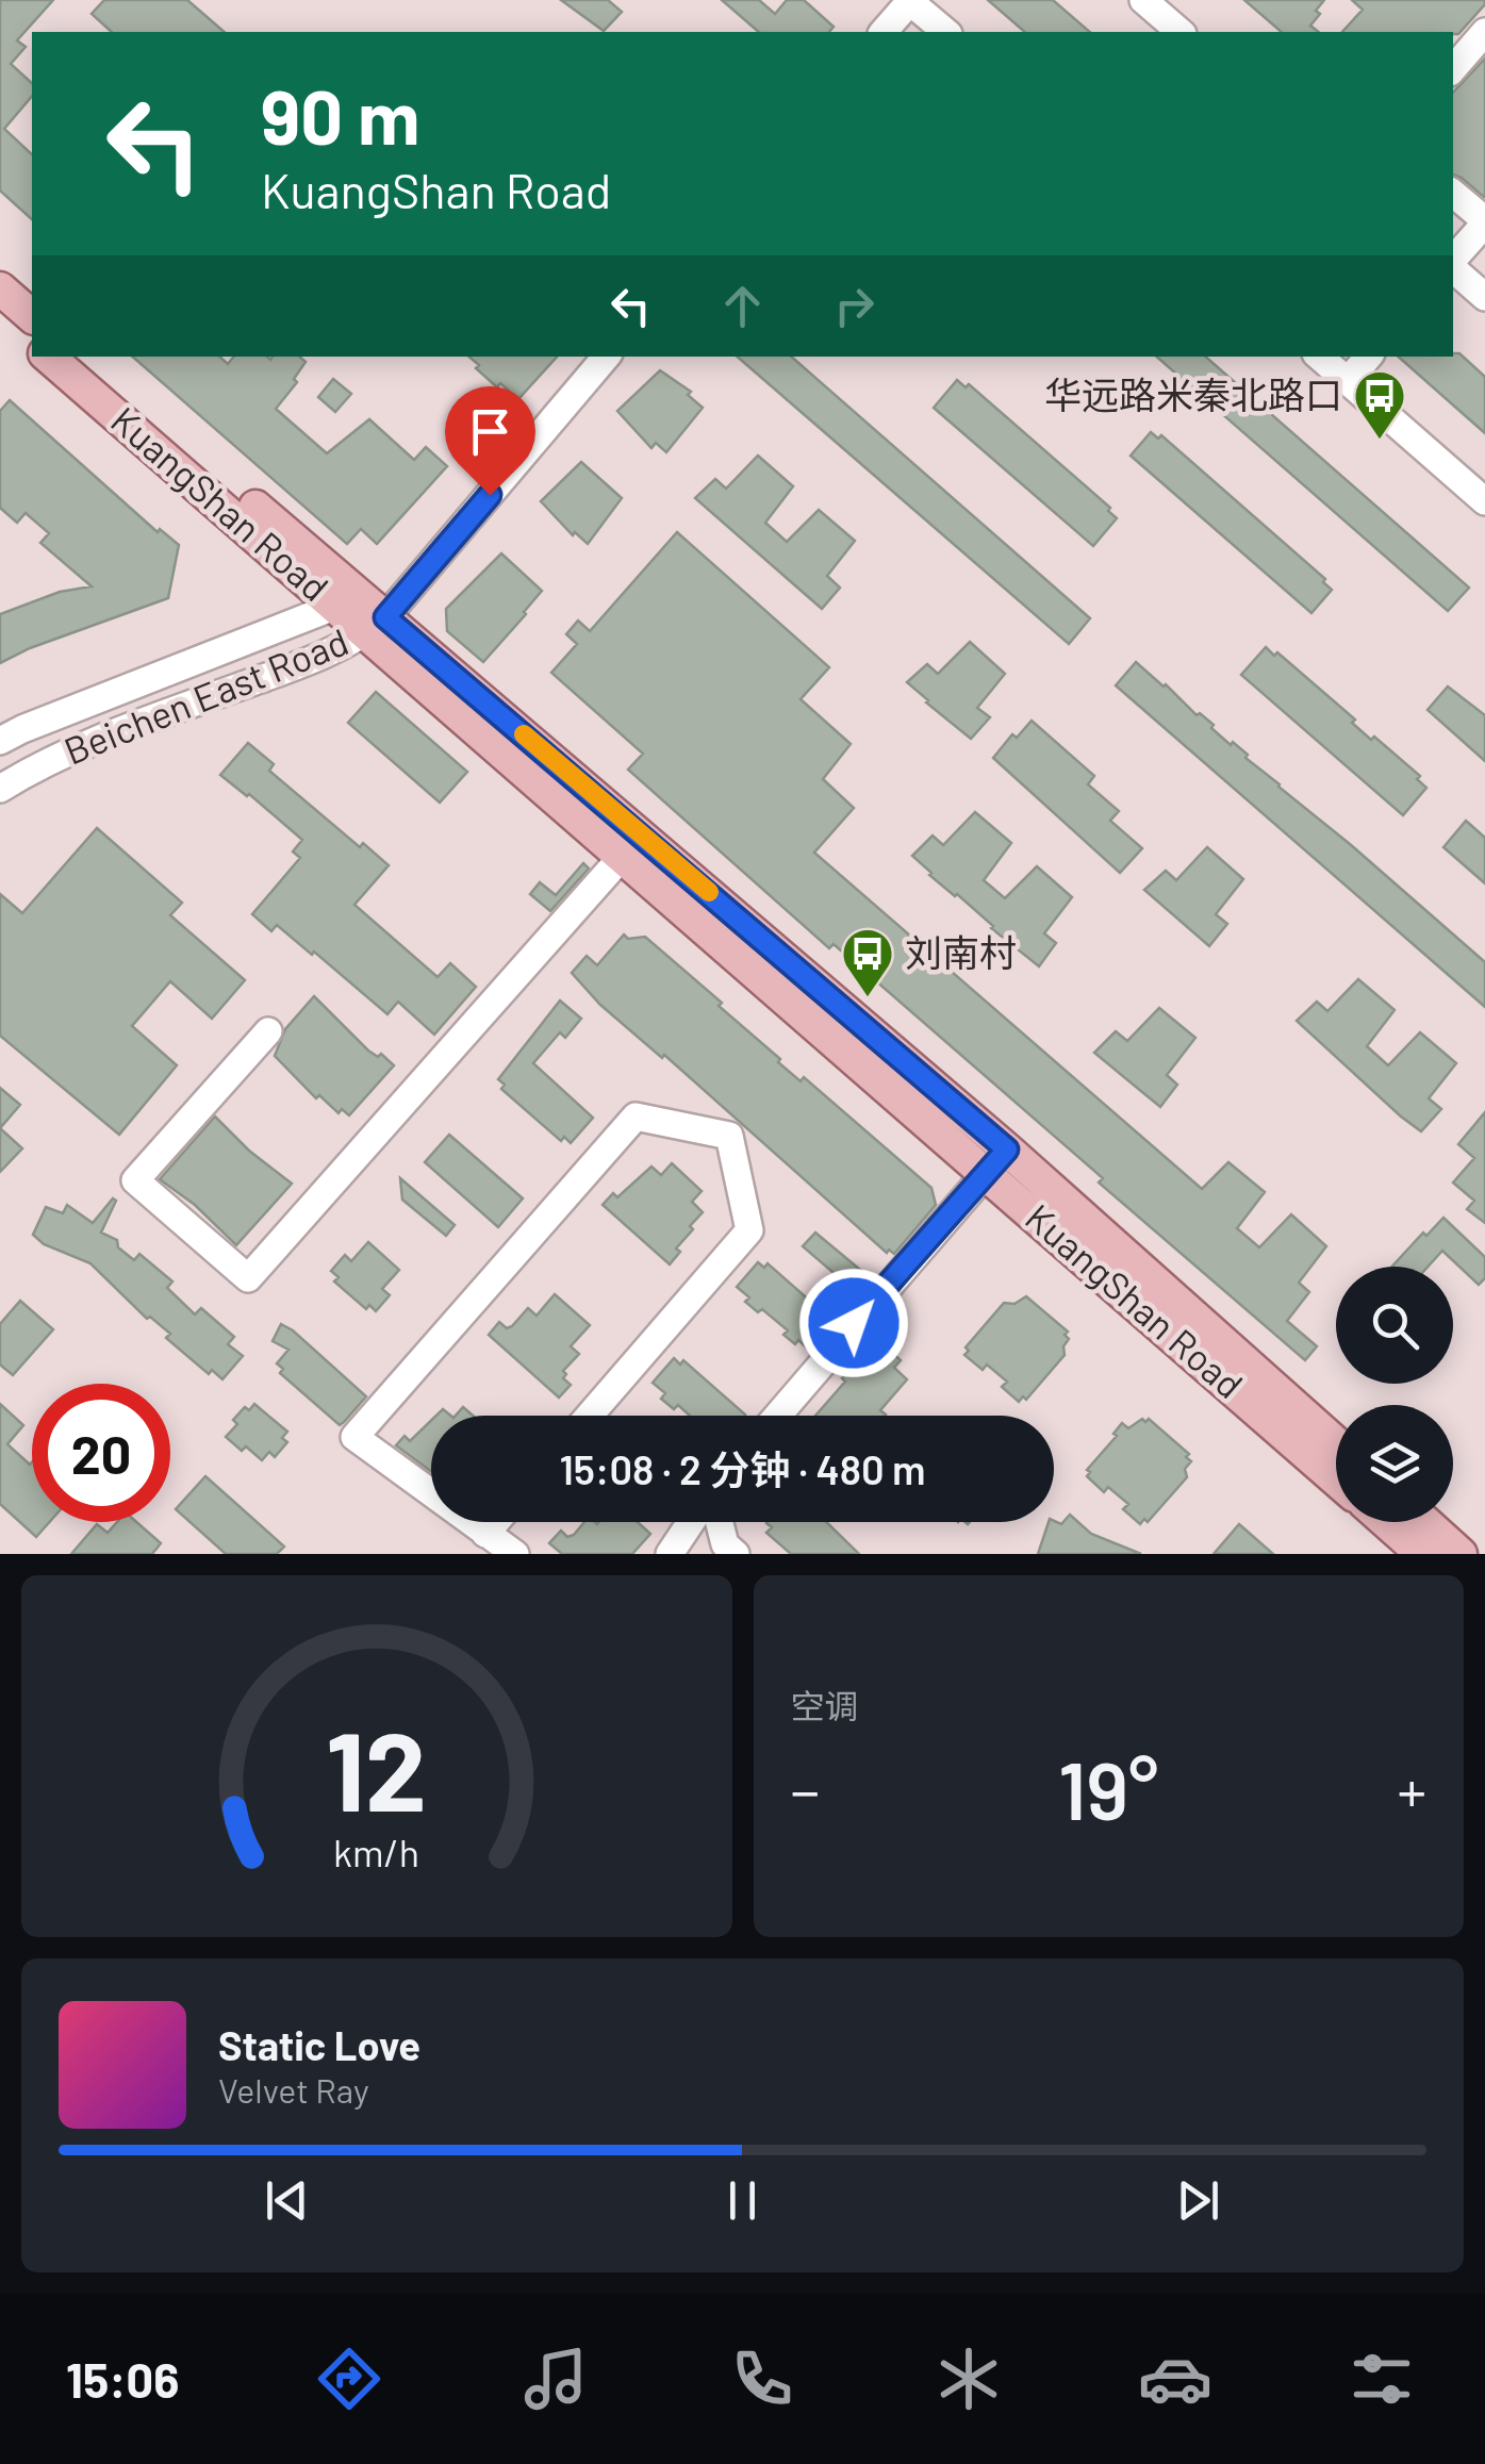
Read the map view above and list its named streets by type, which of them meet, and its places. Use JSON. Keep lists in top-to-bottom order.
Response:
{
  "streets": {
    "main road": ["KuangShan Road"],
    "street": ["Beichen East Road"]
  },
  "crossings": [
    ["KuangShan Road", "Beichen East Road"]
  ],
  "places": {
    "bus stop": ["华远路米秦北路口", "刘南村"]
  },
  "page": {
    "turn": ["90 m", "KuangShan Road"],
    "limit": "20",
    "trip": "15:08 · 2 分钟 · 480 m",
    "tile": "空调",
    "heat": ["−", "19°", "+"],
    "song": ["Static Love", "Velvet Ray"],
    "tabs": "15:06",
    "gauge": ["12", "km/h"]
  }
}
